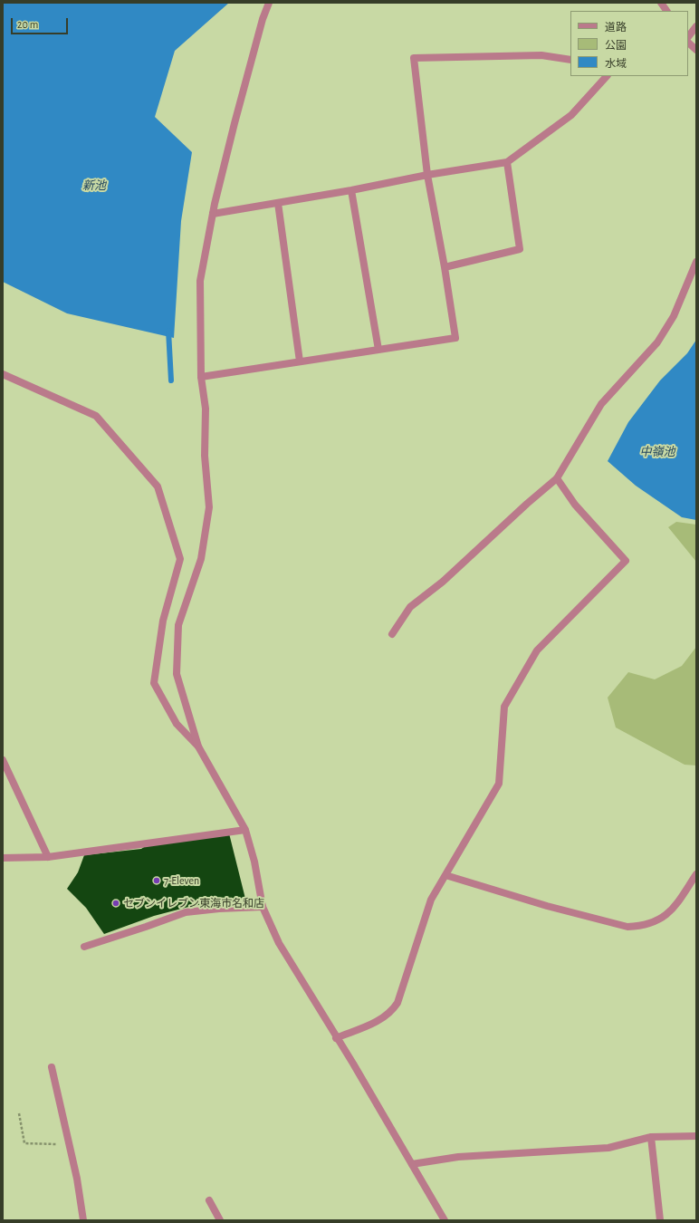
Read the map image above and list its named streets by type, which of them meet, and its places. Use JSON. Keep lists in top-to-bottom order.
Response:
{
  "water": ["新池", "中嶺池"],
  "places": ["7-Eleven", "セブンイレブン東海市名和店"],
  "legend": ["道路", "公園", "水域"],
  "scale_bar": "20 m"
}
